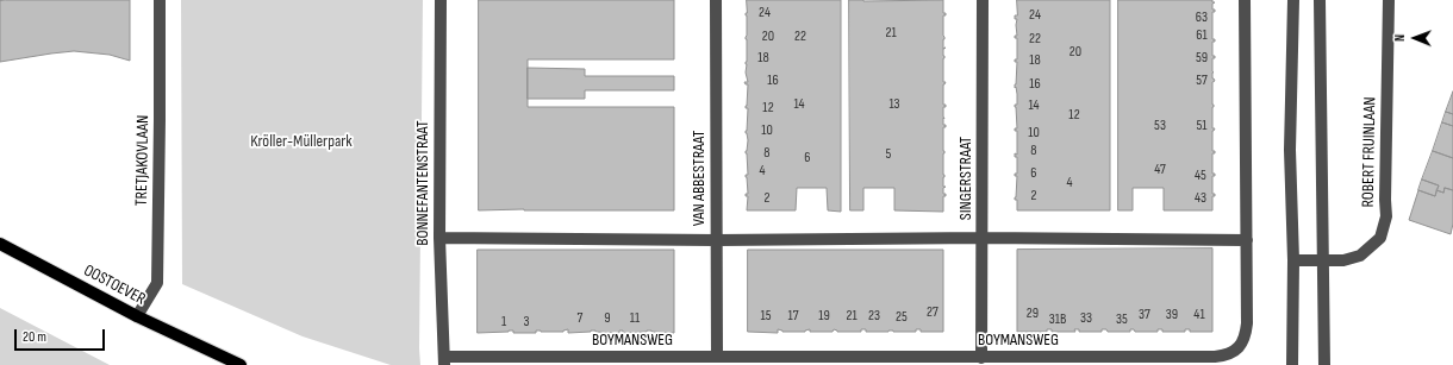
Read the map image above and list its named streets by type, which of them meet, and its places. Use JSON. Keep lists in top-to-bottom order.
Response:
{
  "streets": {
    "main road": ["OOSTOEVER"],
    "street": [
      "ROBERT FRUINLAAN",
      "TRETJAKOVLAAN",
      "VAN ABBESTRAAT",
      "SINGERSTRAAT",
      "BONNEFANTENSTRAAT",
      "BOYMANSWEG"
    ]
  },
  "crossings": [
    ["TRETJAKOVLAAN", "OOSTOEVER"],
    ["VAN ABBESTRAAT", "BOYMANSWEG"],
    ["SINGERSTRAAT", "BOYMANSWEG"],
    ["BONNEFANTENSTRAAT", "BOYMANSWEG"]
  ],
  "parks": ["Kröller-Müllerpark"],
  "house_numbers": [
    "24",
    "24",
    "63",
    "21",
    "61",
    "20",
    "22",
    "22",
    "20",
    "18",
    "59",
    "18",
    "16",
    "57",
    "16",
    "14",
    "13",
    "14",
    "12",
    "12",
    "53",
    "51",
    "10",
    "10",
    "8",
    "8",
    "5",
    "6",
    "47",
    "4",
    "6",
    "45",
    "4",
    "2",
    "2",
    "43",
    "27",
    "29",
    "37",
    "39",
    "41",
    "15",
    "17",
    "19",
    "21",
    "23",
    "25",
    "7",
    "9",
    "11",
    "33",
    "31B",
    "35",
    "1",
    "3"
  ],
  "scale_bar": "20 m",
  "north": "left"
}
